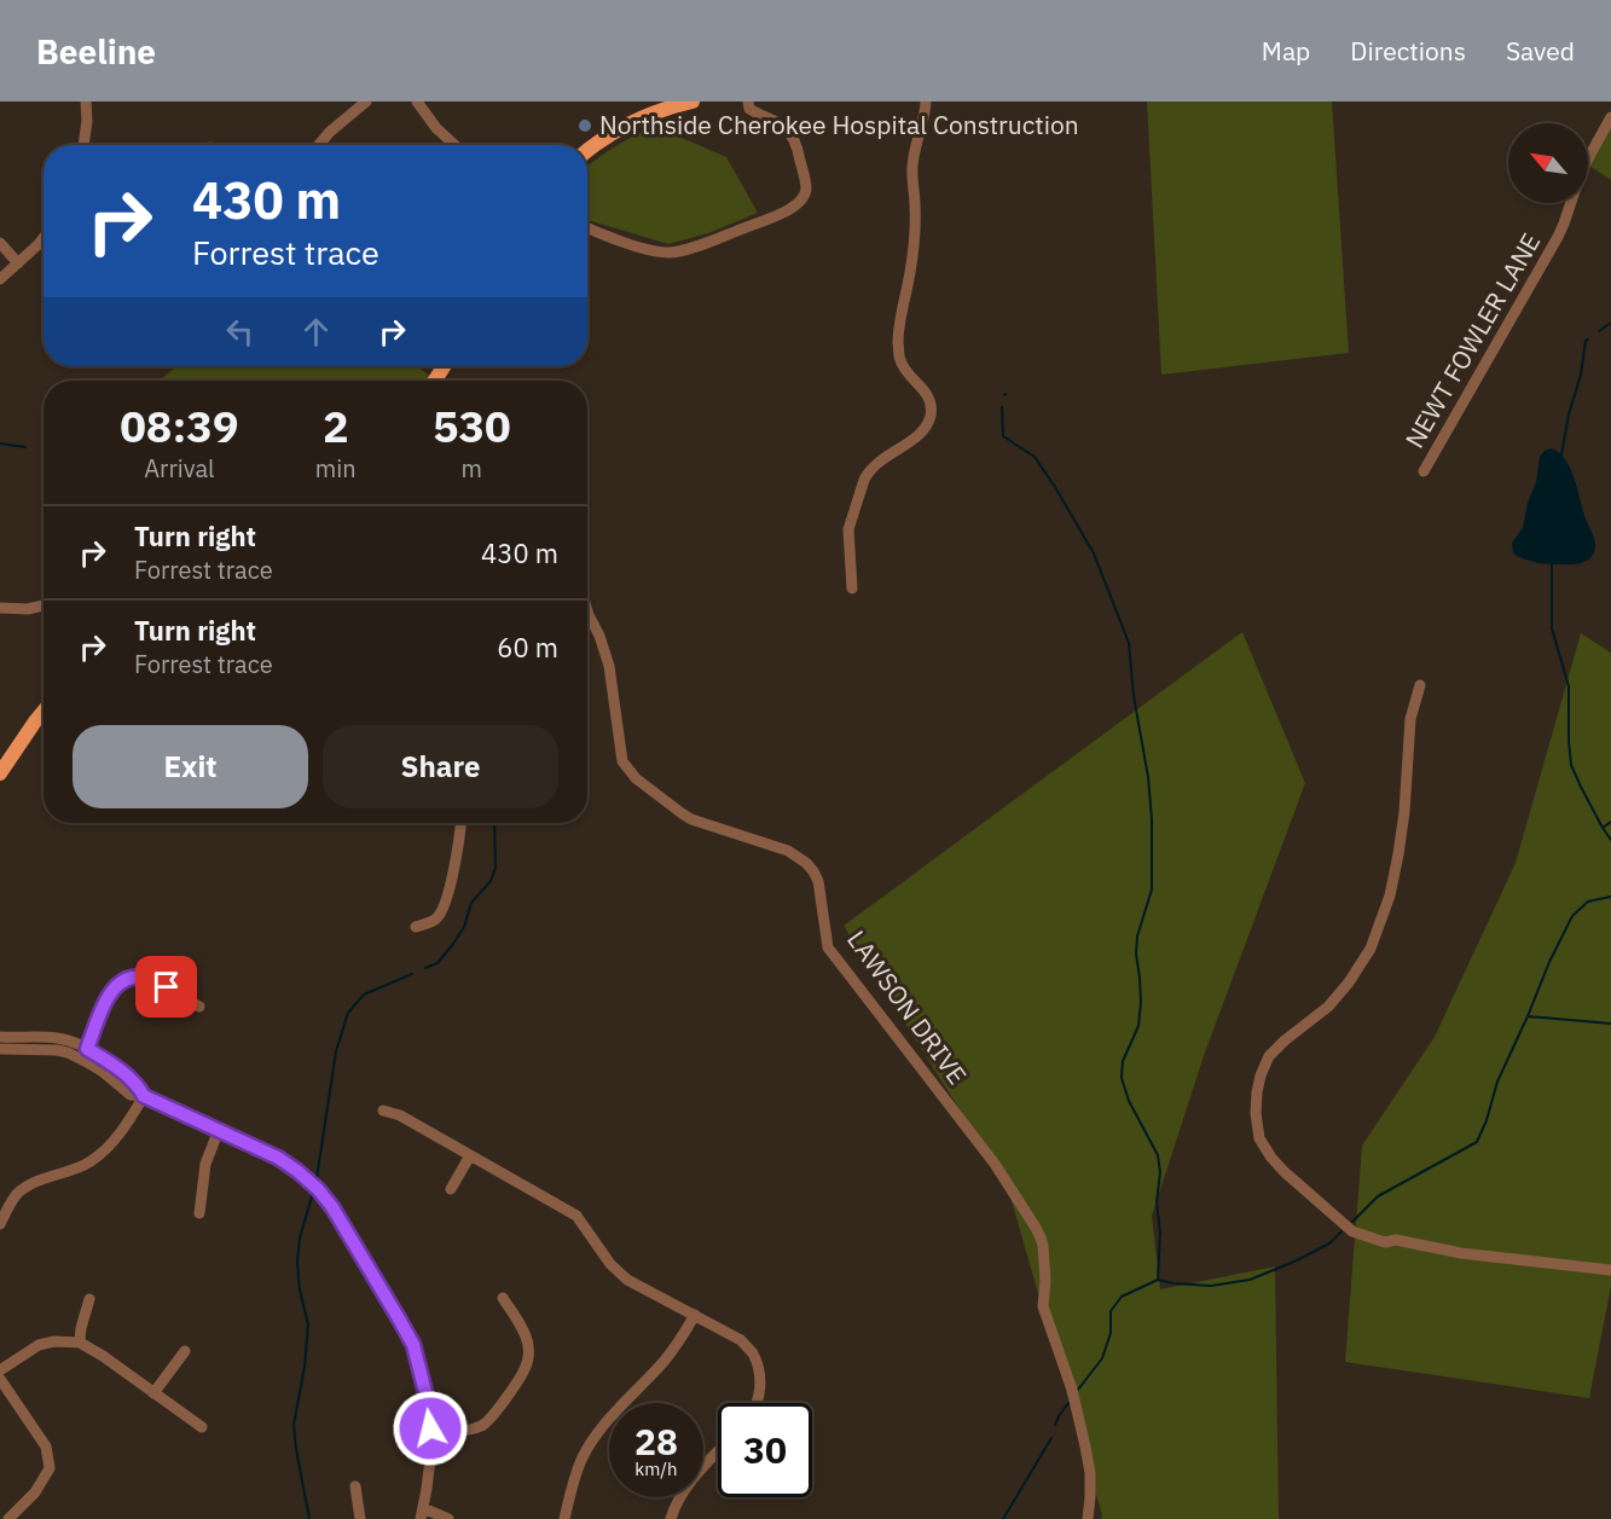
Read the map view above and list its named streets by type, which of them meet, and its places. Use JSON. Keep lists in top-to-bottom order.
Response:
{
  "streets": {
    "street": ["NEWT FOWLER LANE", "LAWSON DRIVE"]
  },
  "places": ["Northside Cherokee Hospital Construction"],
  "north": "top left",
  "page": {
    "header": "Beeline",
    "nav": ["Map", "Directions", "Saved"],
    "turn": ["430 m", "Forrest trace"],
    "eta": [
      "08:39",
      "Arrival",
      "2",
      "min",
      "530",
      "m"
    ],
    "list": [
      {
        "name": "Turn right",
        "note": "Forrest trace",
        "value": "430 m"
      },
      {
        "name": "Turn right",
        "note": "Forrest trace",
        "value": "60 m"
      }
    ],
    "buttons": ["Exit", "Share"],
    "speed": "28 km/h",
    "limit": "30"
  }
}
